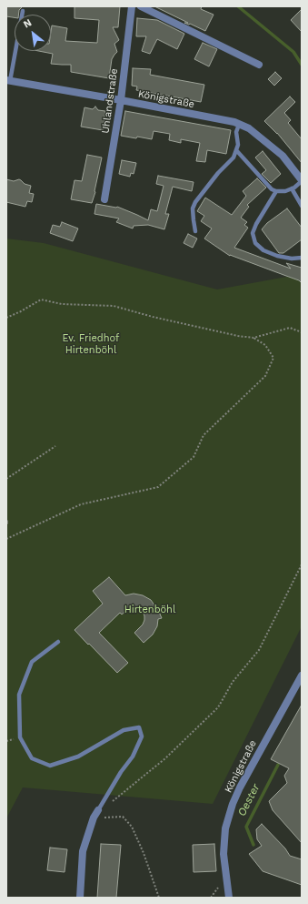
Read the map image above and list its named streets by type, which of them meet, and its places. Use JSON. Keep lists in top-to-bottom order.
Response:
{
  "streets": {
    "street": ["Königstraße", "Uhlandstraße"]
  },
  "crossings": [
    ["Königstraße", "Uhlandstraße"]
  ],
  "water": ["Oester"],
  "parks": ["Ev. Friedhof Hirtenböhl", "Hirtenböhl"],
  "north": "top left"
}
